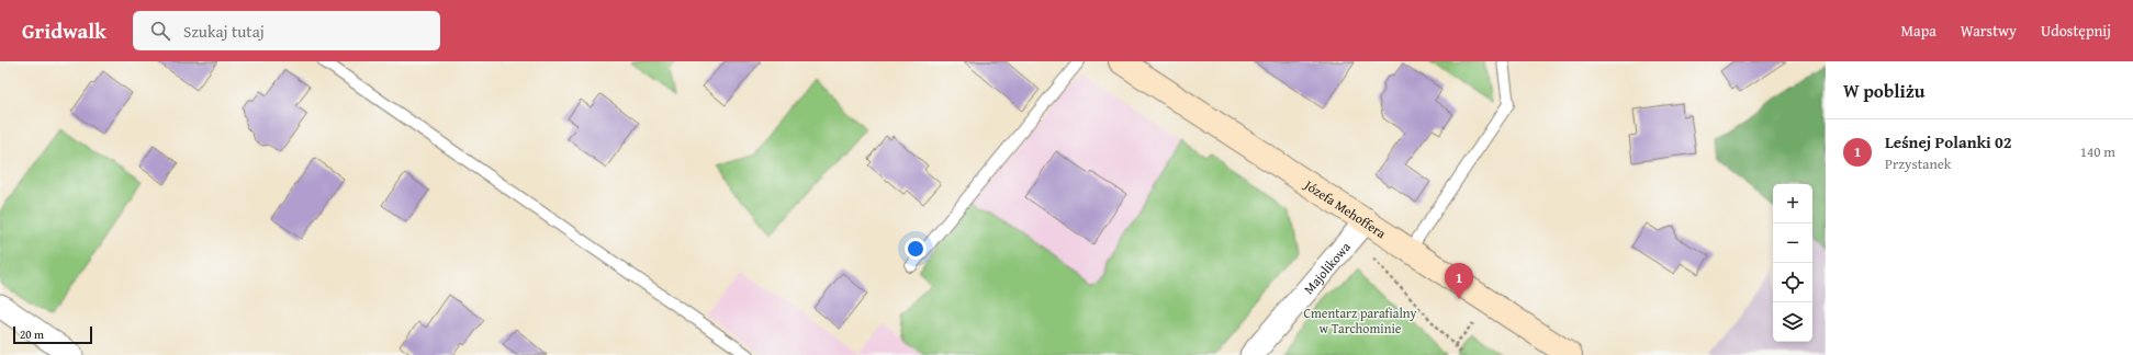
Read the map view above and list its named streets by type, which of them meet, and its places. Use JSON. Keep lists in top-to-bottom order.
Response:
{
  "streets": {
    "street": ["Józefa Mehoffera", "Majolikowa"]
  },
  "crossings": [
    ["Józefa Mehoffera", "Majolikowa"]
  ],
  "parks": ["Cmentarz parafialny w Tarchominie"],
  "scale_bar": "20 m",
  "page": {
    "header": "Gridwalk",
    "search": "Szukaj tutaj",
    "nav": ["Mapa", "Warstwy", "Udostępnij"],
    "heading": "W pobliżu",
    "list": [
      {
        "mark": "1",
        "name": "Leśnej Polanki 02",
        "note": "Przystanek",
        "value": "140 m"
      }
    ],
    "map_buttons": ["+", "−"],
    "pins": "1",
    "scale": "20 m"
  }
}
